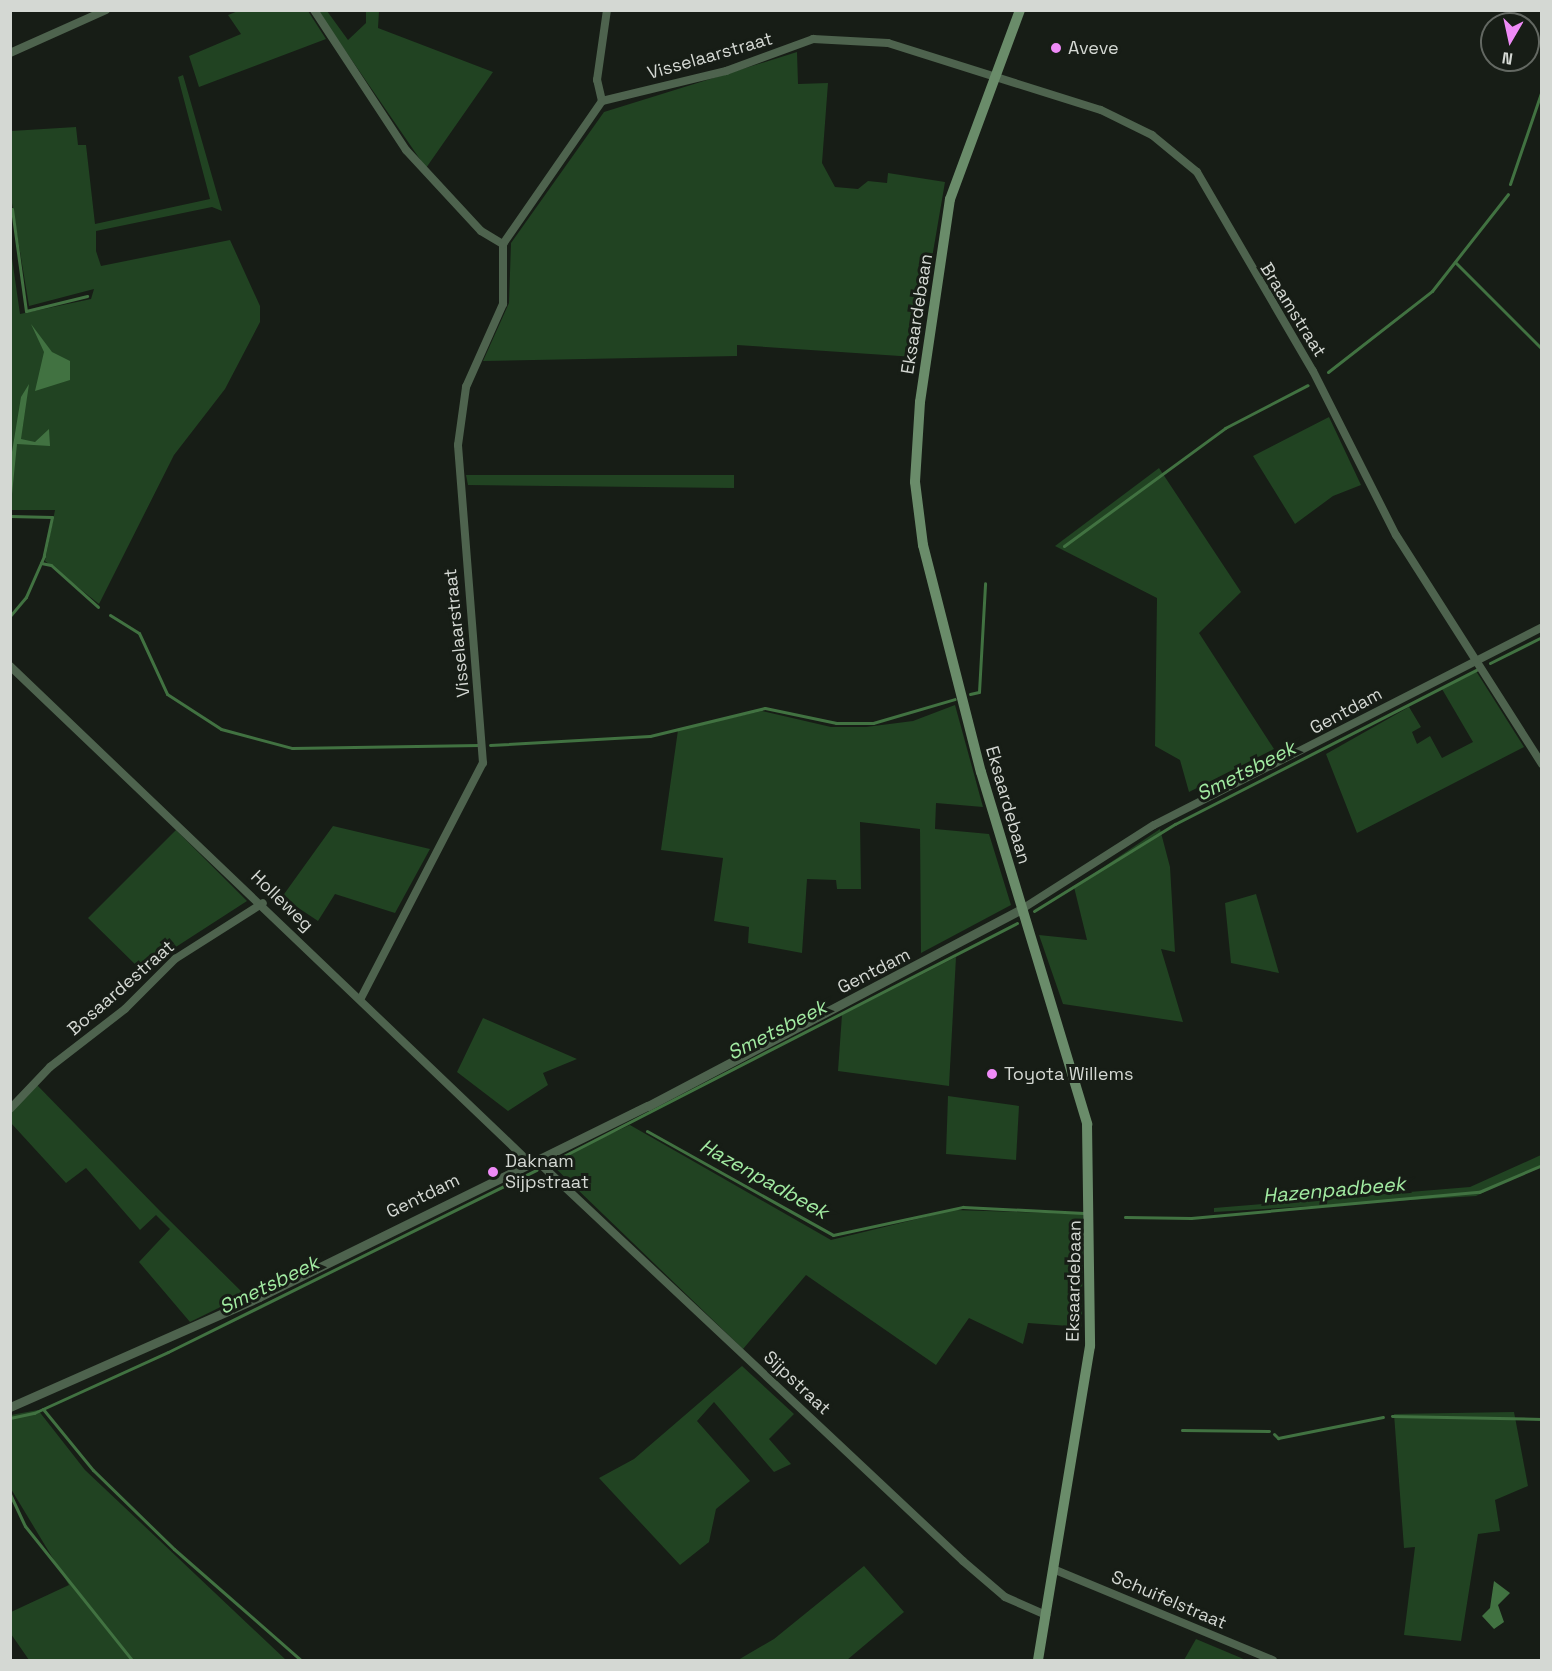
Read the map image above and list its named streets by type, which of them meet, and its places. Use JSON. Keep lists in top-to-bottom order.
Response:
{
  "streets": {
    "main road": ["Eksaardebaan"],
    "street": [
      "Visselaarstraat",
      "Braamstraat",
      "Gentdam",
      "Holleweg",
      "Bosaardestraat",
      "Sijpstraat",
      "Schuifelstraat"
    ]
  },
  "crossings": [
    ["Visselaarstraat", "Braamstraat"],
    ["Visselaarstraat", "Eksaardebaan"],
    ["Visselaarstraat", "Holleweg"],
    ["Braamstraat", "Eksaardebaan"],
    ["Braamstraat", "Gentdam"],
    ["Eksaardebaan", "Gentdam"],
    ["Eksaardebaan", "Sijpstraat"],
    ["Eksaardebaan", "Schuifelstraat"],
    ["Gentdam", "Holleweg"],
    ["Gentdam", "Sijpstraat"],
    ["Holleweg", "Bosaardestraat"],
    ["Holleweg", "Sijpstraat"]
  ],
  "water": ["Smetsbeek", "Hazenpadbeek"],
  "places": ["Aveve", "Toyota Willems", "Daknam Sijpstraat"],
  "north": "bottom"
}
